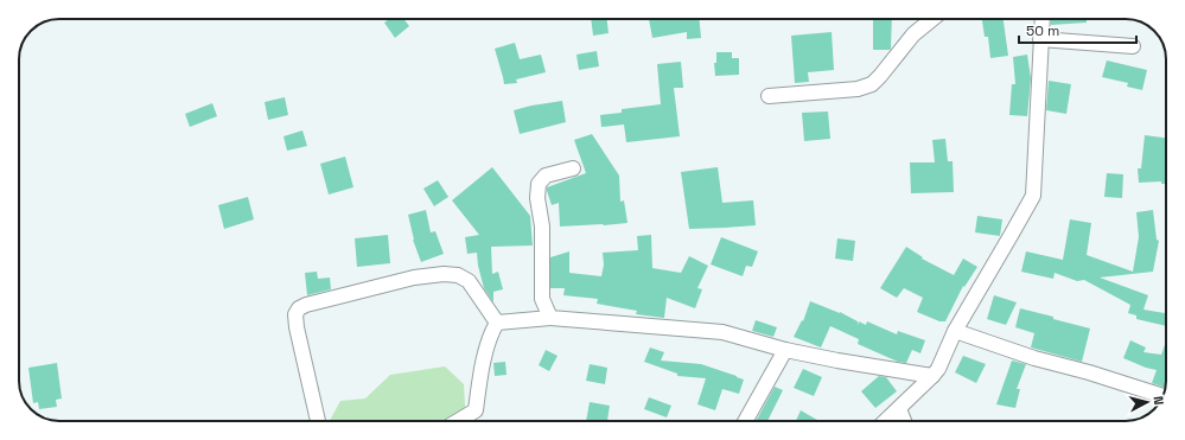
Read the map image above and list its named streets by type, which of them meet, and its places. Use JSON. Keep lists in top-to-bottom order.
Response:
{
  "scale_bar": "50 m",
  "north": "right"
}
